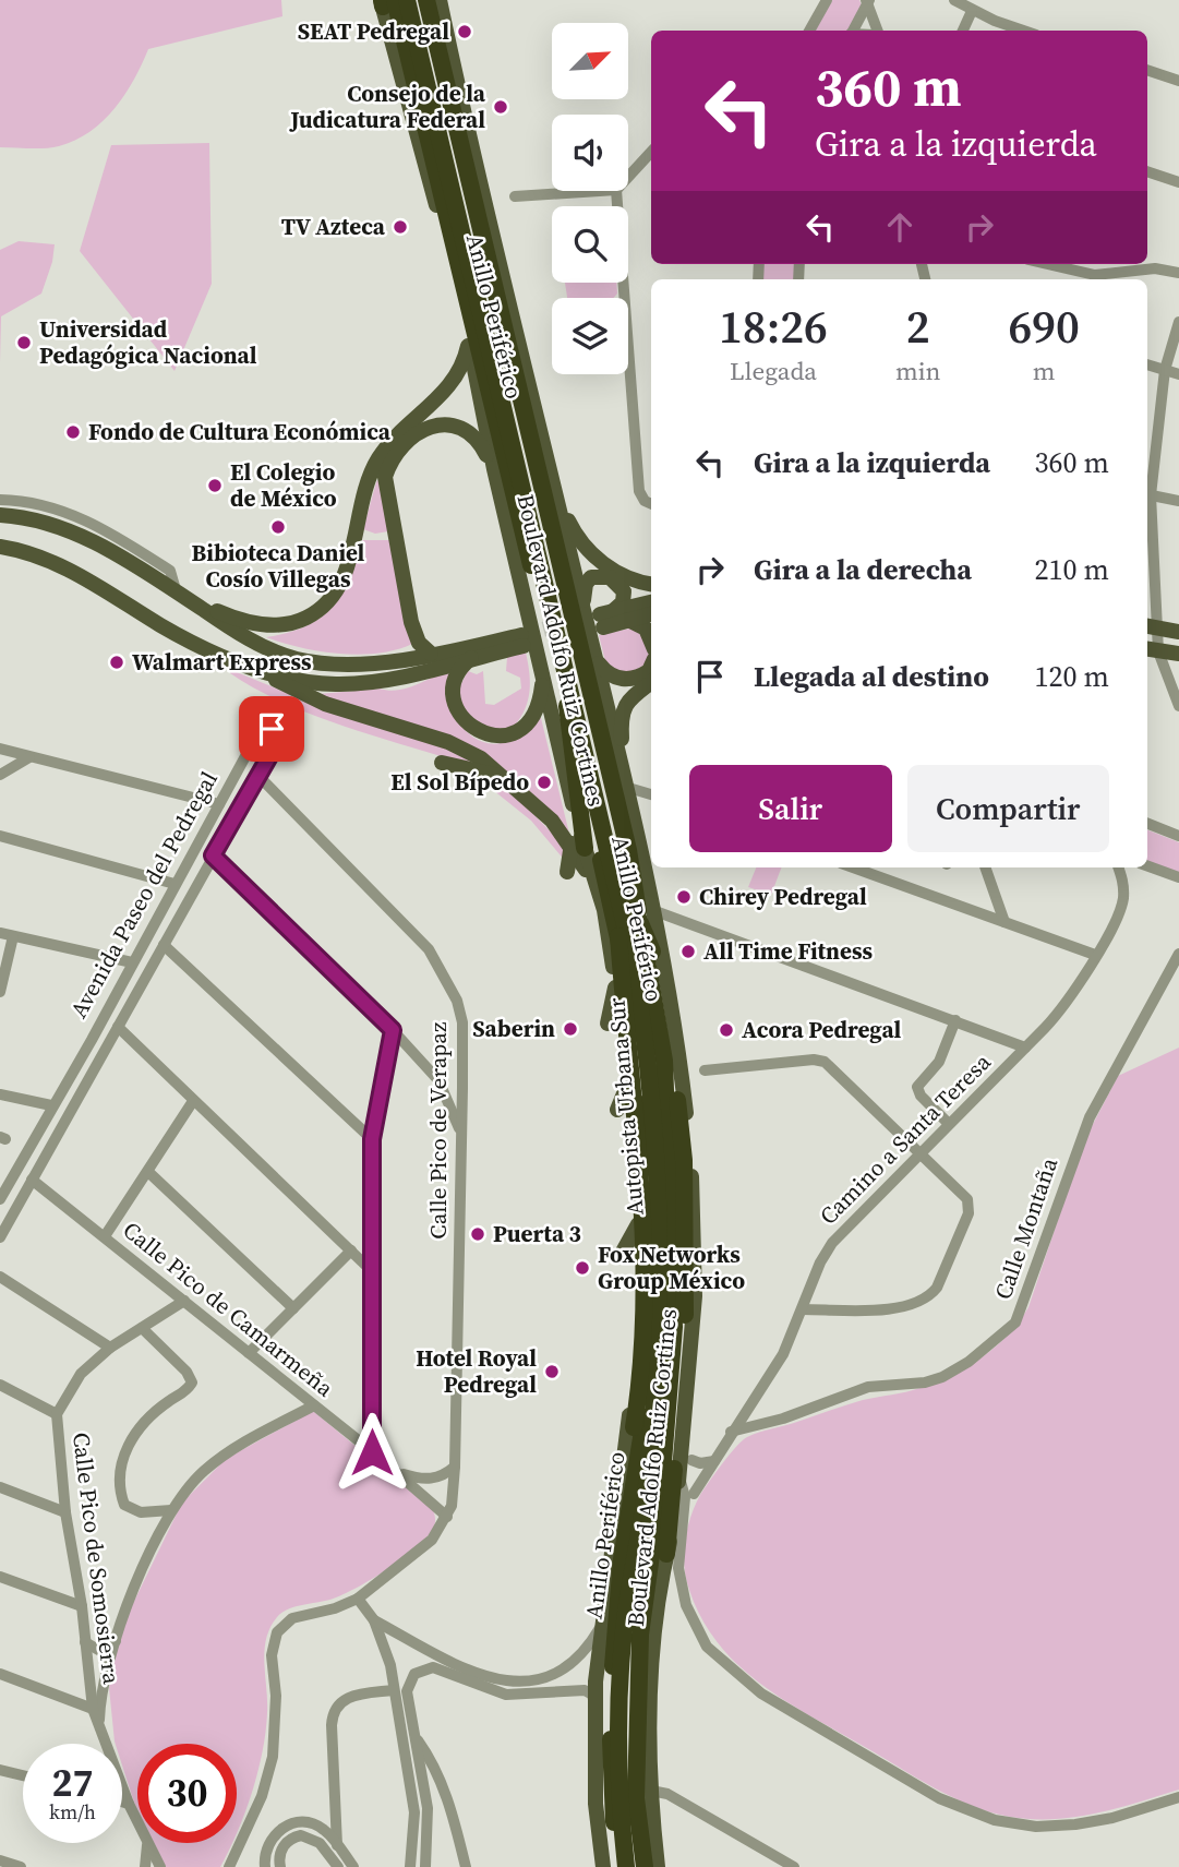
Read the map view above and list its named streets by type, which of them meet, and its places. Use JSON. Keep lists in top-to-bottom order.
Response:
{
  "streets": {
    "highway": ["Anillo Periférico", "Autopista Urbana Sur"],
    "main road": ["Boulevard Adolfo Ruiz Cortines"],
    "street": [
      "Avenida Paseo del Pedregal",
      "Calle Pico de Verapaz",
      "Camino a Santa Teresa",
      "Calle Montaña",
      "Calle Pico de Camarmeña",
      "Calle Pico de Somosierra"
    ]
  },
  "crossings": [
    ["Anillo Periférico", "Boulevard Adolfo Ruiz Cortines"],
    ["Anillo Periférico", "Autopista Urbana Sur"],
    ["Boulevard Adolfo Ruiz Cortines", "Autopista Urbana Sur"],
    ["Avenida Paseo del Pedregal", "Calle Pico de Verapaz"],
    ["Avenida Paseo del Pedregal", "Calle Pico de Camarmeña"],
    ["Calle Pico de Verapaz", "Calle Pico de Camarmeña"],
    ["Camino a Santa Teresa", "Calle Montaña"],
    ["Calle Pico de Camarmeña", "Calle Pico de Somosierra"]
  ],
  "places": [
    "SEAT Pedregal",
    "Consejo de la Judicatura Federal",
    "TV Azteca",
    "Universidad Pedagógica Nacional",
    "Fondo de Cultura Económica",
    "El Colegio de México",
    "Bibioteca Daniel Cosío Villegas",
    "Walmart Express",
    "El Sol Bípedo",
    "Chirey Pedregal",
    "All Time Fitness",
    "Saberin",
    "Acora Pedregal",
    "Puerta 3",
    "Fox Networks Group México",
    "Hotel Royal Pedregal"
  ],
  "north": "top right",
  "page": {
    "turn": ["360 m", "Gira a la izquierda"],
    "eta": [
      "18:26",
      "Llegada",
      "2",
      "min",
      "690",
      "m"
    ],
    "list": [
      {
        "name": "Gira a la izquierda",
        "value": "360 m"
      },
      {
        "name": "Gira a la derecha",
        "value": "210 m"
      },
      {
        "name": "Llegada al destino",
        "value": "120 m"
      }
    ],
    "buttons": ["Salir", "Compartir"],
    "speed": "27 km/h",
    "limit": "30"
  }
}
